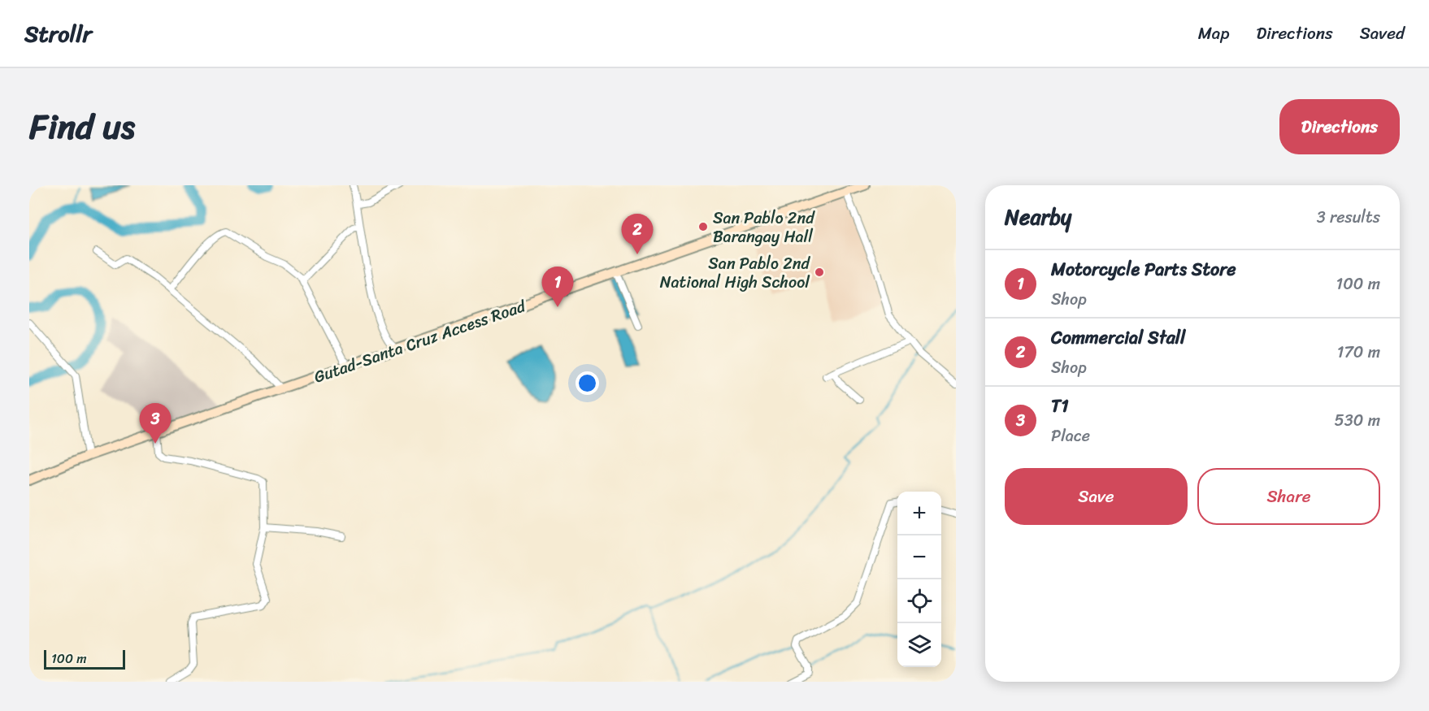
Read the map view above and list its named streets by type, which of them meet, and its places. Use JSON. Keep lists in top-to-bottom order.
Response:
{
  "streets": {
    "main road": ["Gutad-Santa Cruz Access Road"]
  },
  "places": ["San Pablo 2nd Barangay Hall", "San Pablo 2nd National High School"],
  "scale_bar": "100 m",
  "page": {
    "header": "Strollr",
    "nav": ["Map", "Directions", "Saved"],
    "title": "Find us",
    "buttons": [
      "Directions",
      ["Save", "Share"]
    ],
    "heading": ["Nearby", "3 results"],
    "pins": ["2", "1", "3"],
    "list": [
      {
        "mark": "1",
        "name": "Motorcycle Parts Store",
        "note": "Shop",
        "value": "100 m"
      },
      {
        "mark": "2",
        "name": "Commercial Stall",
        "note": "Shop",
        "value": "170 m"
      },
      {
        "mark": "3",
        "name": "T1",
        "note": "Place",
        "value": "530 m"
      }
    ],
    "map_buttons": ["+", "−"],
    "scale": "100 m"
  }
}
